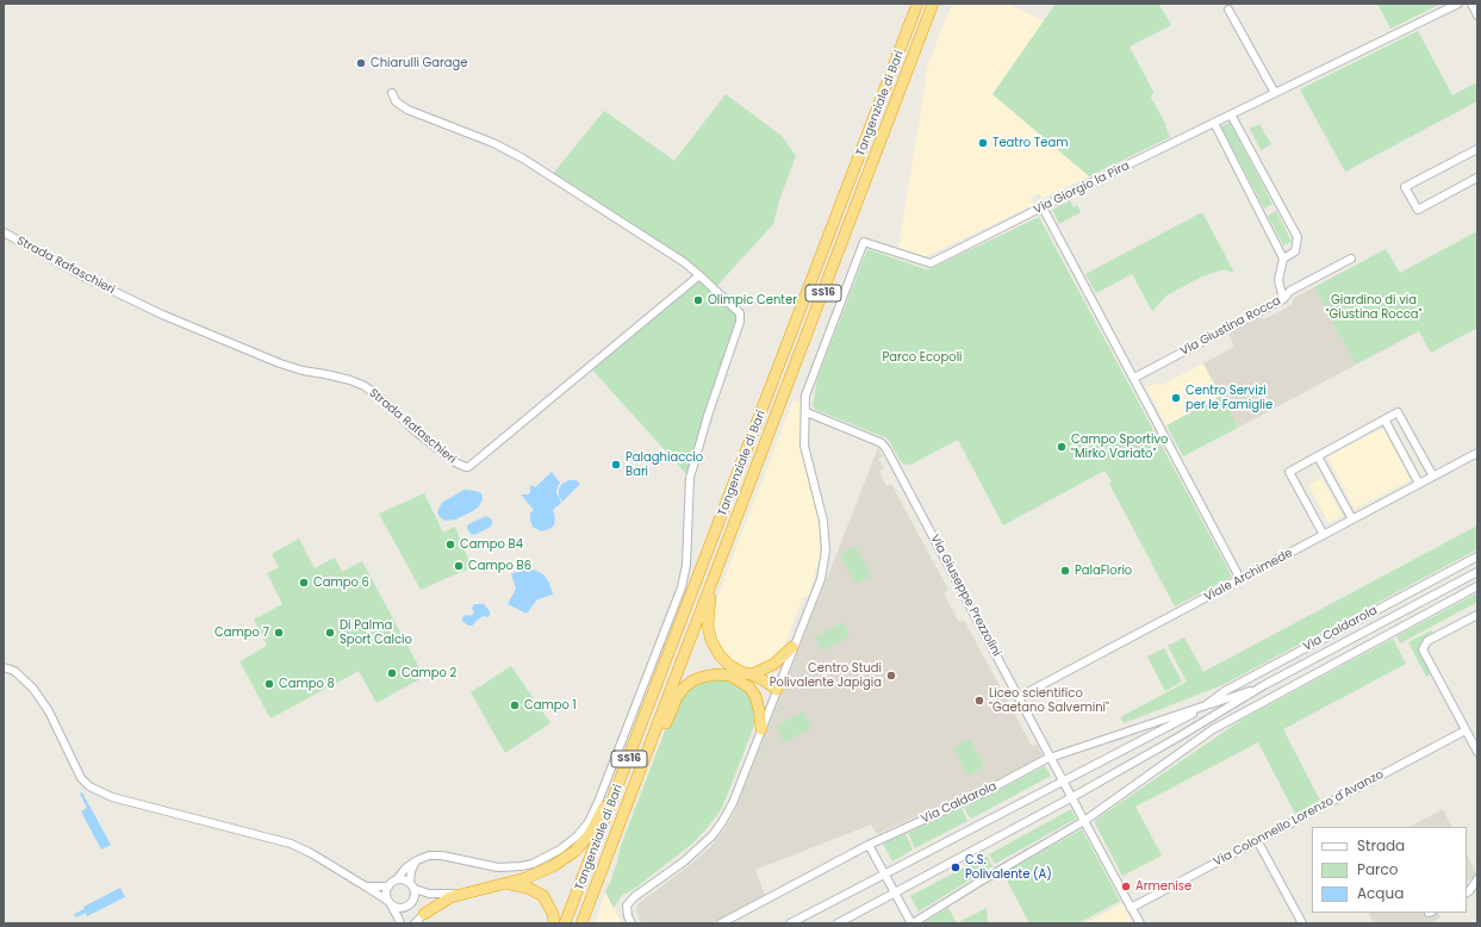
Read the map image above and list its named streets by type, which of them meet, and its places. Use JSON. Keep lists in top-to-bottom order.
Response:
{
  "streets": {
    "highway": ["Tangenziale di Bari", "SS16"],
    "street": [
      "Via Giorgio la Pira",
      "Strada Rafaschieri",
      "Via Giustina Rocca",
      "Viale Archimede",
      "Via Giuseppe Prezzolini",
      "Via Caldarola",
      "Via Colonnello Lorenzo d'Avanzo"
    ]
  },
  "crossings": [
    ["Via Giorgio la Pira", "Via Giuseppe Prezzolini"],
    ["Viale Archimede", "Via Giuseppe Prezzolini"],
    ["Via Giuseppe Prezzolini", "Via Caldarola"],
    ["Via Giuseppe Prezzolini", "Via Colonnello Lorenzo d'Avanzo"]
  ],
  "parks": ["Giardino di via \"Giustina Rocca\"", "Parco Ecopoli"],
  "places": [
    "Chiarulli Garage",
    "Teatro Team",
    "Olimpic Center",
    "Centro Servizi per le Famiglie",
    "Campo Sportivo \"Mirko Variato\"",
    "Palaghiaccio Bari",
    "Campo B4",
    "Campo B6",
    "PalaFlorio",
    "Campo 6",
    "Campo 7",
    "Di Palma Sport Calcio",
    "Campo 2",
    "Centro Studi Polivalente Japigia",
    "Campo 8",
    "Liceo scientifico \"Gaetano Salvemini\"",
    "Campo 1",
    "C.S. Polivalente (A)",
    "Armenise"
  ],
  "legend": ["Strada", "Parco", "Acqua"]
}
